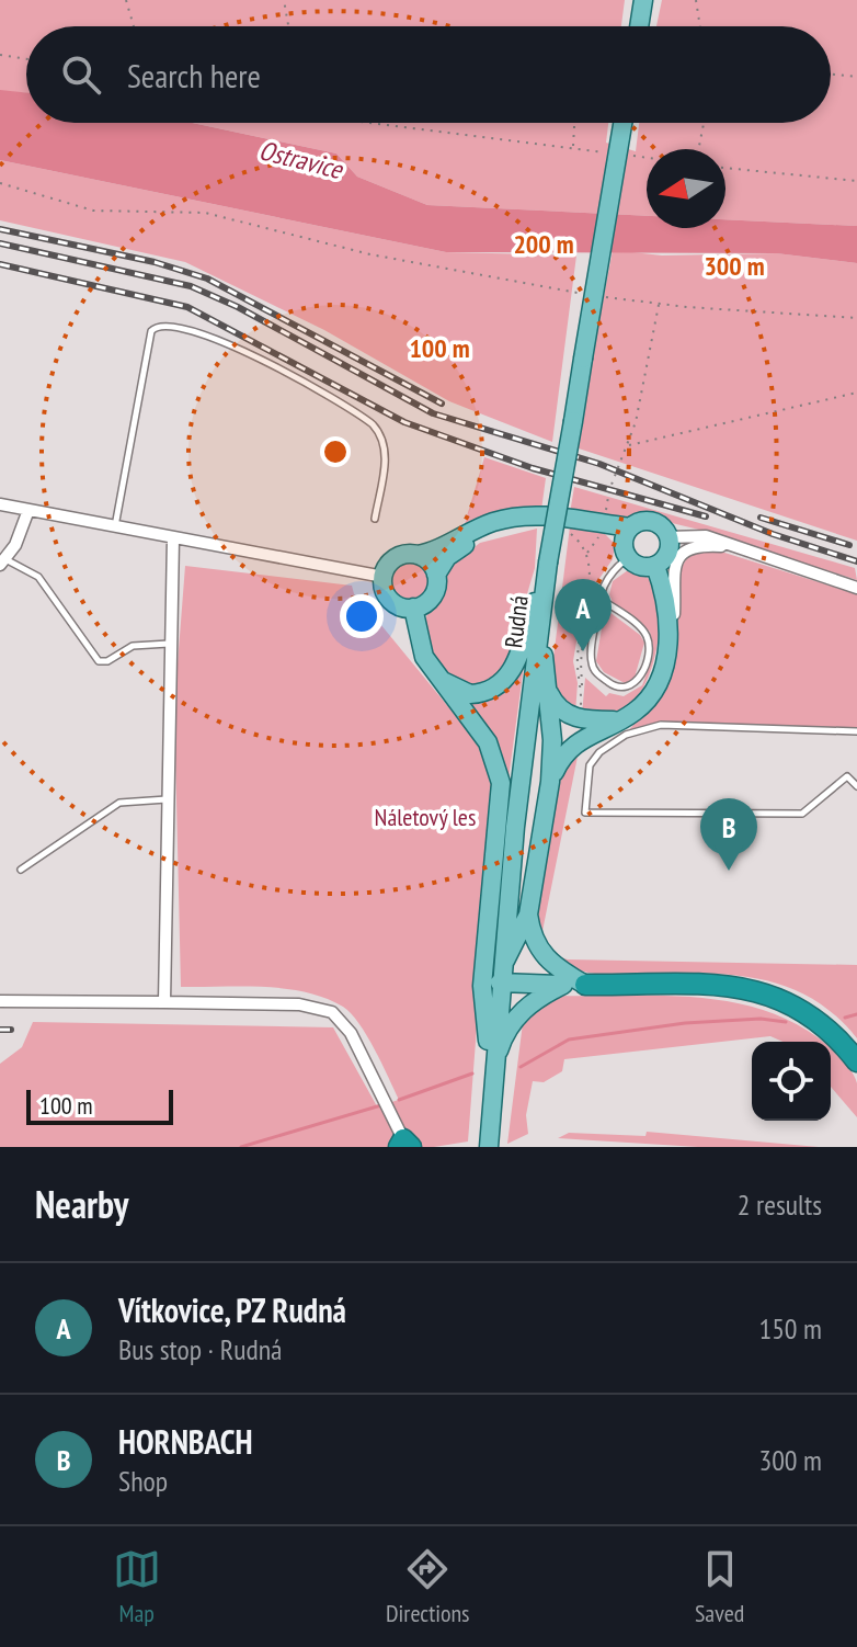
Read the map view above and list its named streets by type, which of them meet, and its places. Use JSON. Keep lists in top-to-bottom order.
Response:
{
  "streets": {
    "main road": ["Rudná"]
  },
  "water": ["Ostravice"],
  "parks": ["Náletový les"],
  "scale_bar": "100 m",
  "north": "left",
  "page": {
    "search": "Search here",
    "pins": ["A", "B"],
    "scale": "100 m",
    "heading": ["Nearby", "2 results"],
    "list": [
      {
        "mark": "A",
        "name": "Vítkovice, PZ Rudná",
        "note": "Bus stop · Rudná",
        "value": "150 m"
      },
      {
        "mark": "B",
        "name": "HORNBACH",
        "note": "Shop",
        "value": "300 m"
      }
    ],
    "nav": ["Map", "Directions", "Saved"]
  },
  "rings": ["200 m", "300 m", "100 m"]
}
